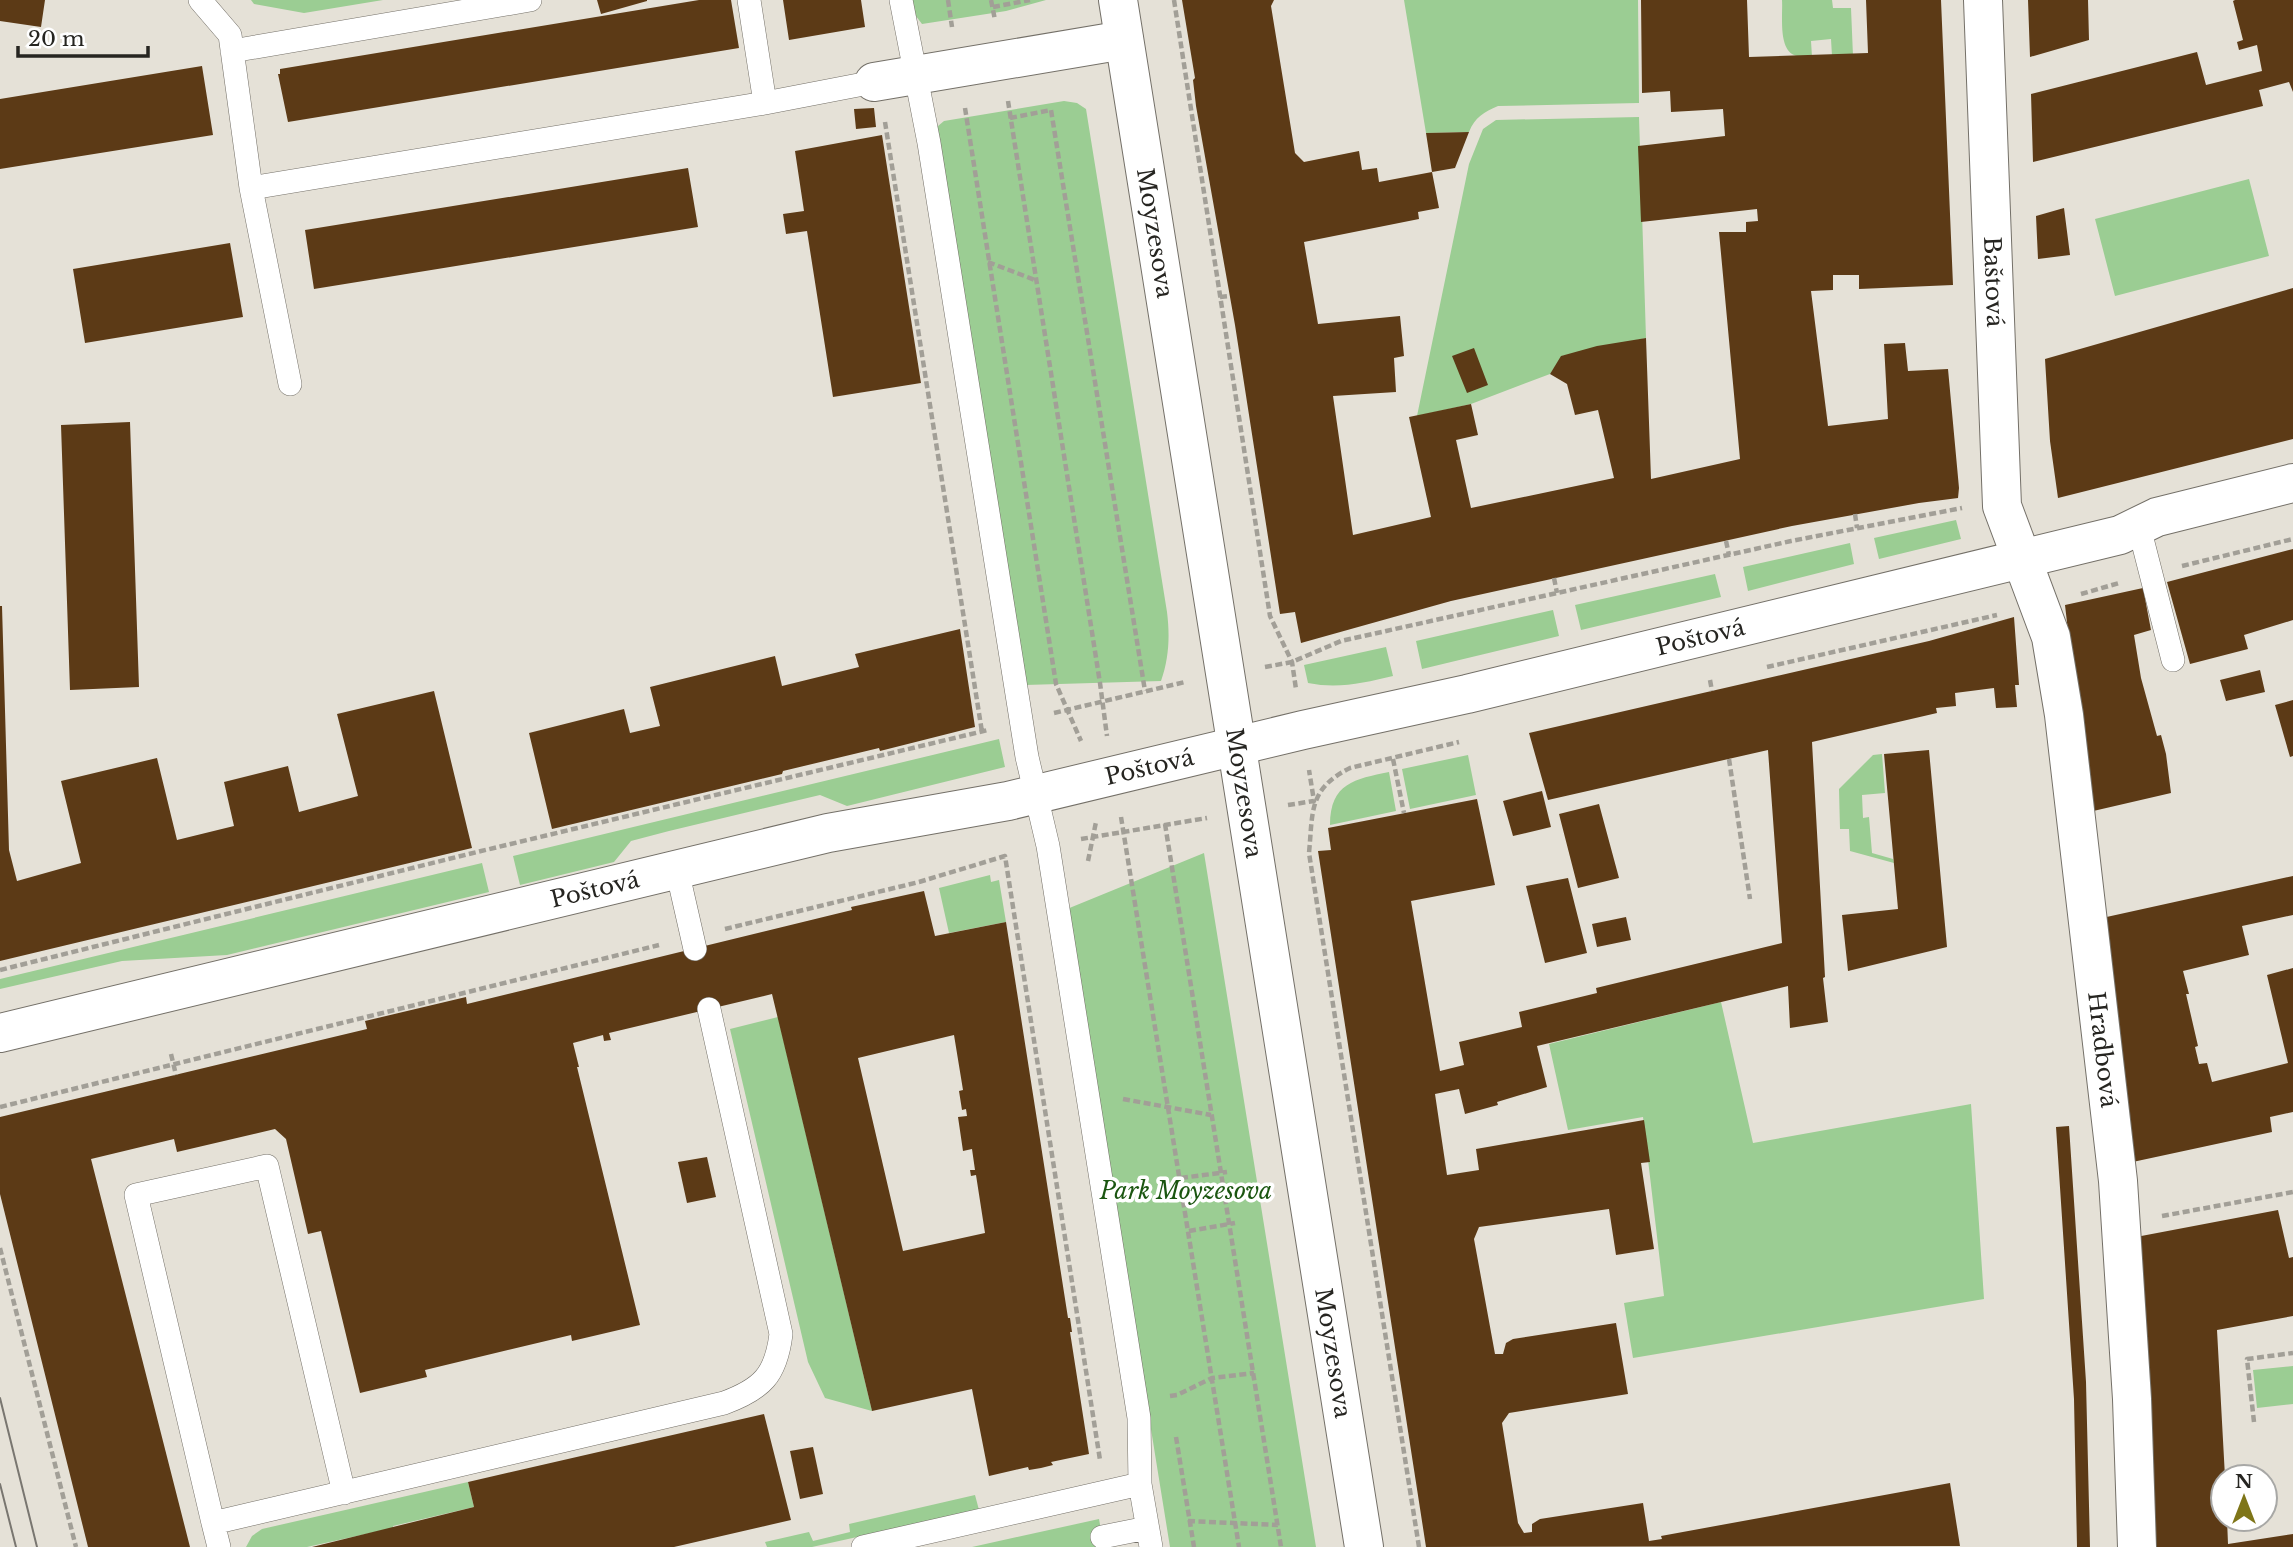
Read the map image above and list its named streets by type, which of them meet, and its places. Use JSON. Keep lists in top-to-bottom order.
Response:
{
  "streets": {
    "street": [
      "Moyzesova",
      "Baštová",
      "Poštová",
      "Hradbová"
    ]
  },
  "crossings": [
    ["Moyzesova", "Poštová"],
    ["Baštová", "Poštová"],
    ["Baštová", "Hradbová"],
    ["Poštová", "Hradbová"]
  ],
  "parks": ["Park Moyzesova"],
  "scale_bar": "20 m",
  "north": "top"
}
